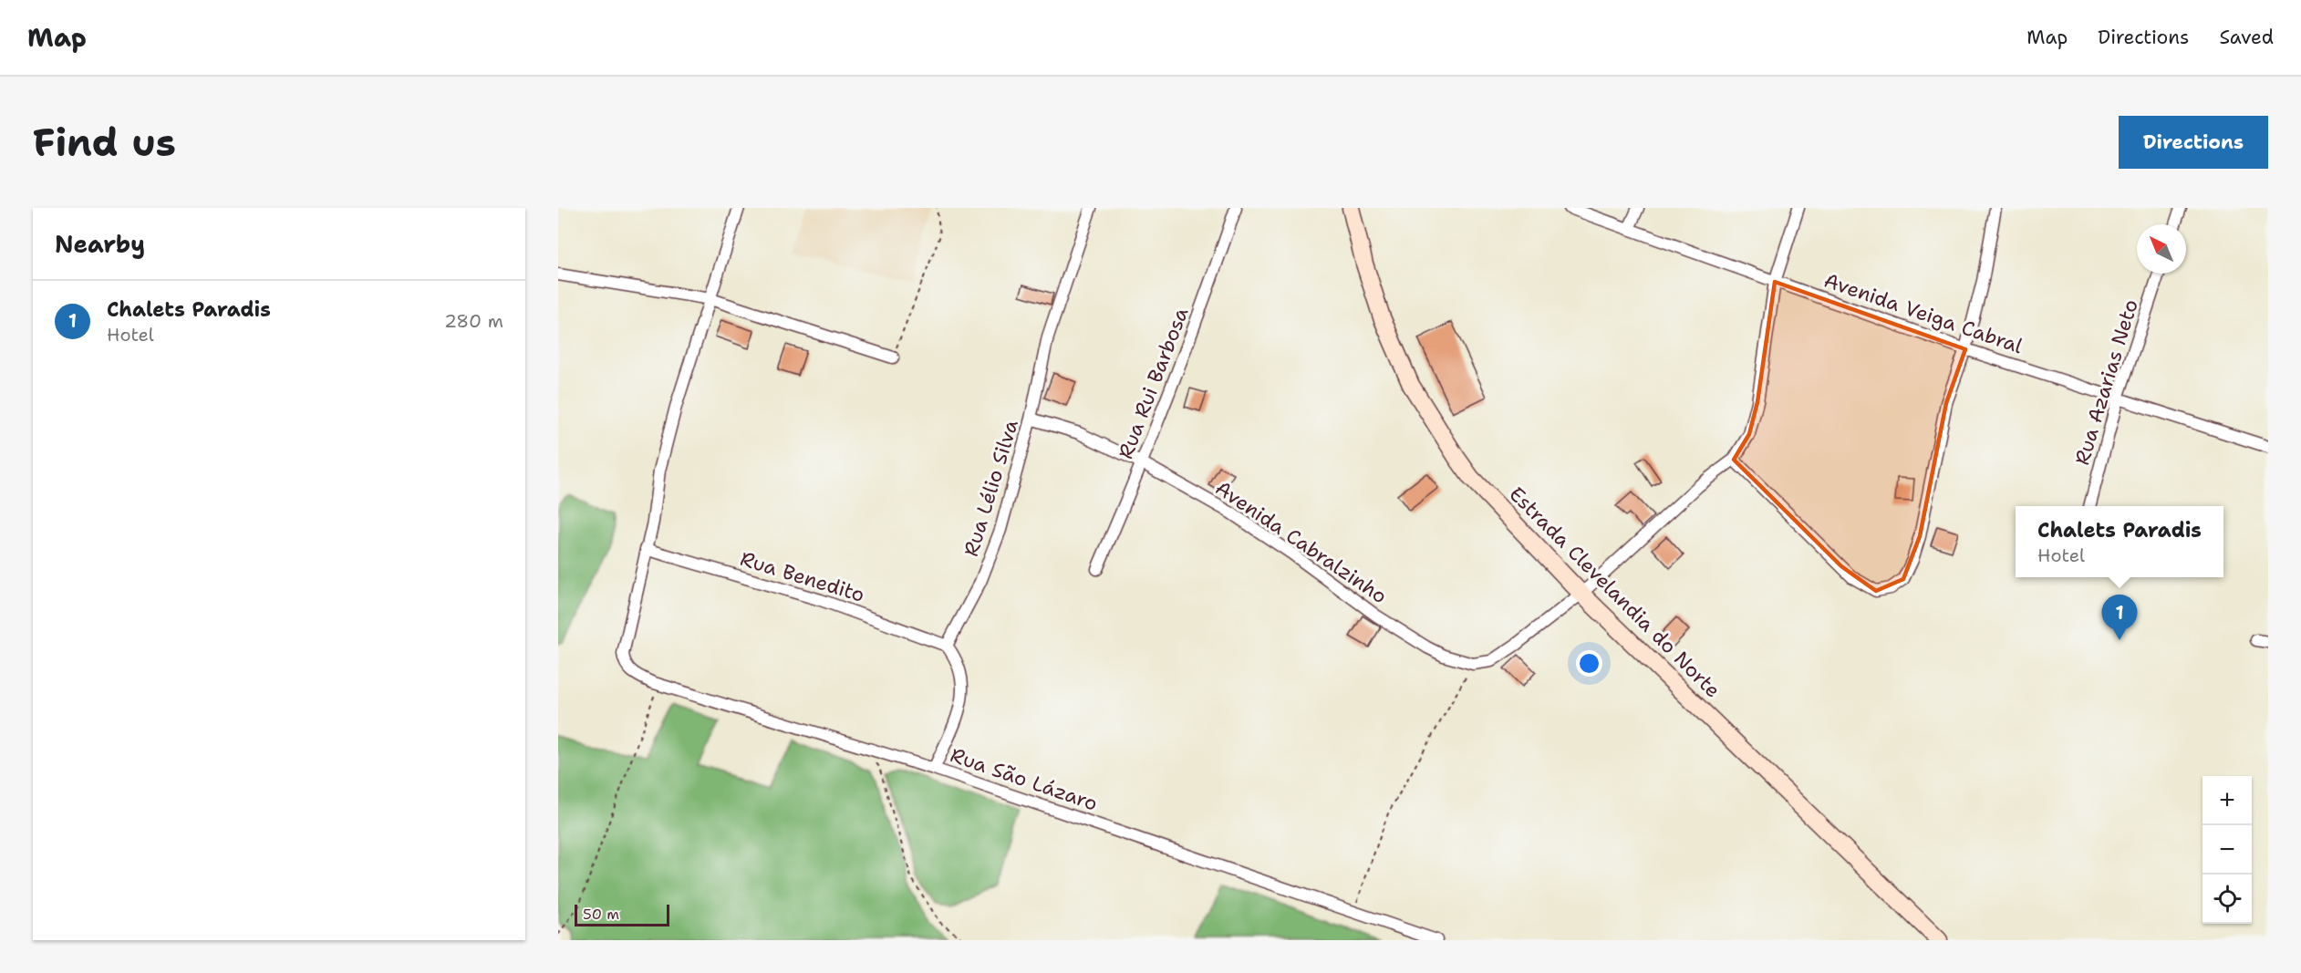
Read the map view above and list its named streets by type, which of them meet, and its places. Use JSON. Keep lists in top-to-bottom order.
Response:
{
  "streets": {
    "street": [
      "Avenida Veiga Cabral",
      "Rua Azarias Neto",
      "Rua Rui Barbosa",
      "Rua Lélio Silva",
      "Avenida Cabralzinho",
      "Rua Benedito",
      "Estrada Clevelandia do Norte",
      "Rua São Lázaro"
    ]
  },
  "crossings": [
    ["Avenida Veiga Cabral", "Rua Azarias Neto"],
    ["Rua Rui Barbosa", "Avenida Cabralzinho"],
    ["Rua Lélio Silva", "Avenida Cabralzinho"],
    ["Rua Lélio Silva", "Rua Benedito"],
    ["Avenida Cabralzinho", "Estrada Clevelandia do Norte"],
    ["Rua Benedito", "Rua São Lázaro"]
  ],
  "scale_bar": "50 m",
  "north": "top left",
  "page": {
    "header": "Map",
    "nav": ["Map", "Directions", "Saved"],
    "buttons": "Directions",
    "title": "Find us",
    "heading": "Nearby",
    "list": [
      {
        "mark": "1",
        "name": "Chalets Paradis",
        "note": "Hotel",
        "value": "280 m"
      }
    ],
    "popup": ["Chalets Paradis", "Hotel"],
    "pins": "1",
    "map_buttons": ["+", "−"],
    "scale": "50 m"
  }
}
